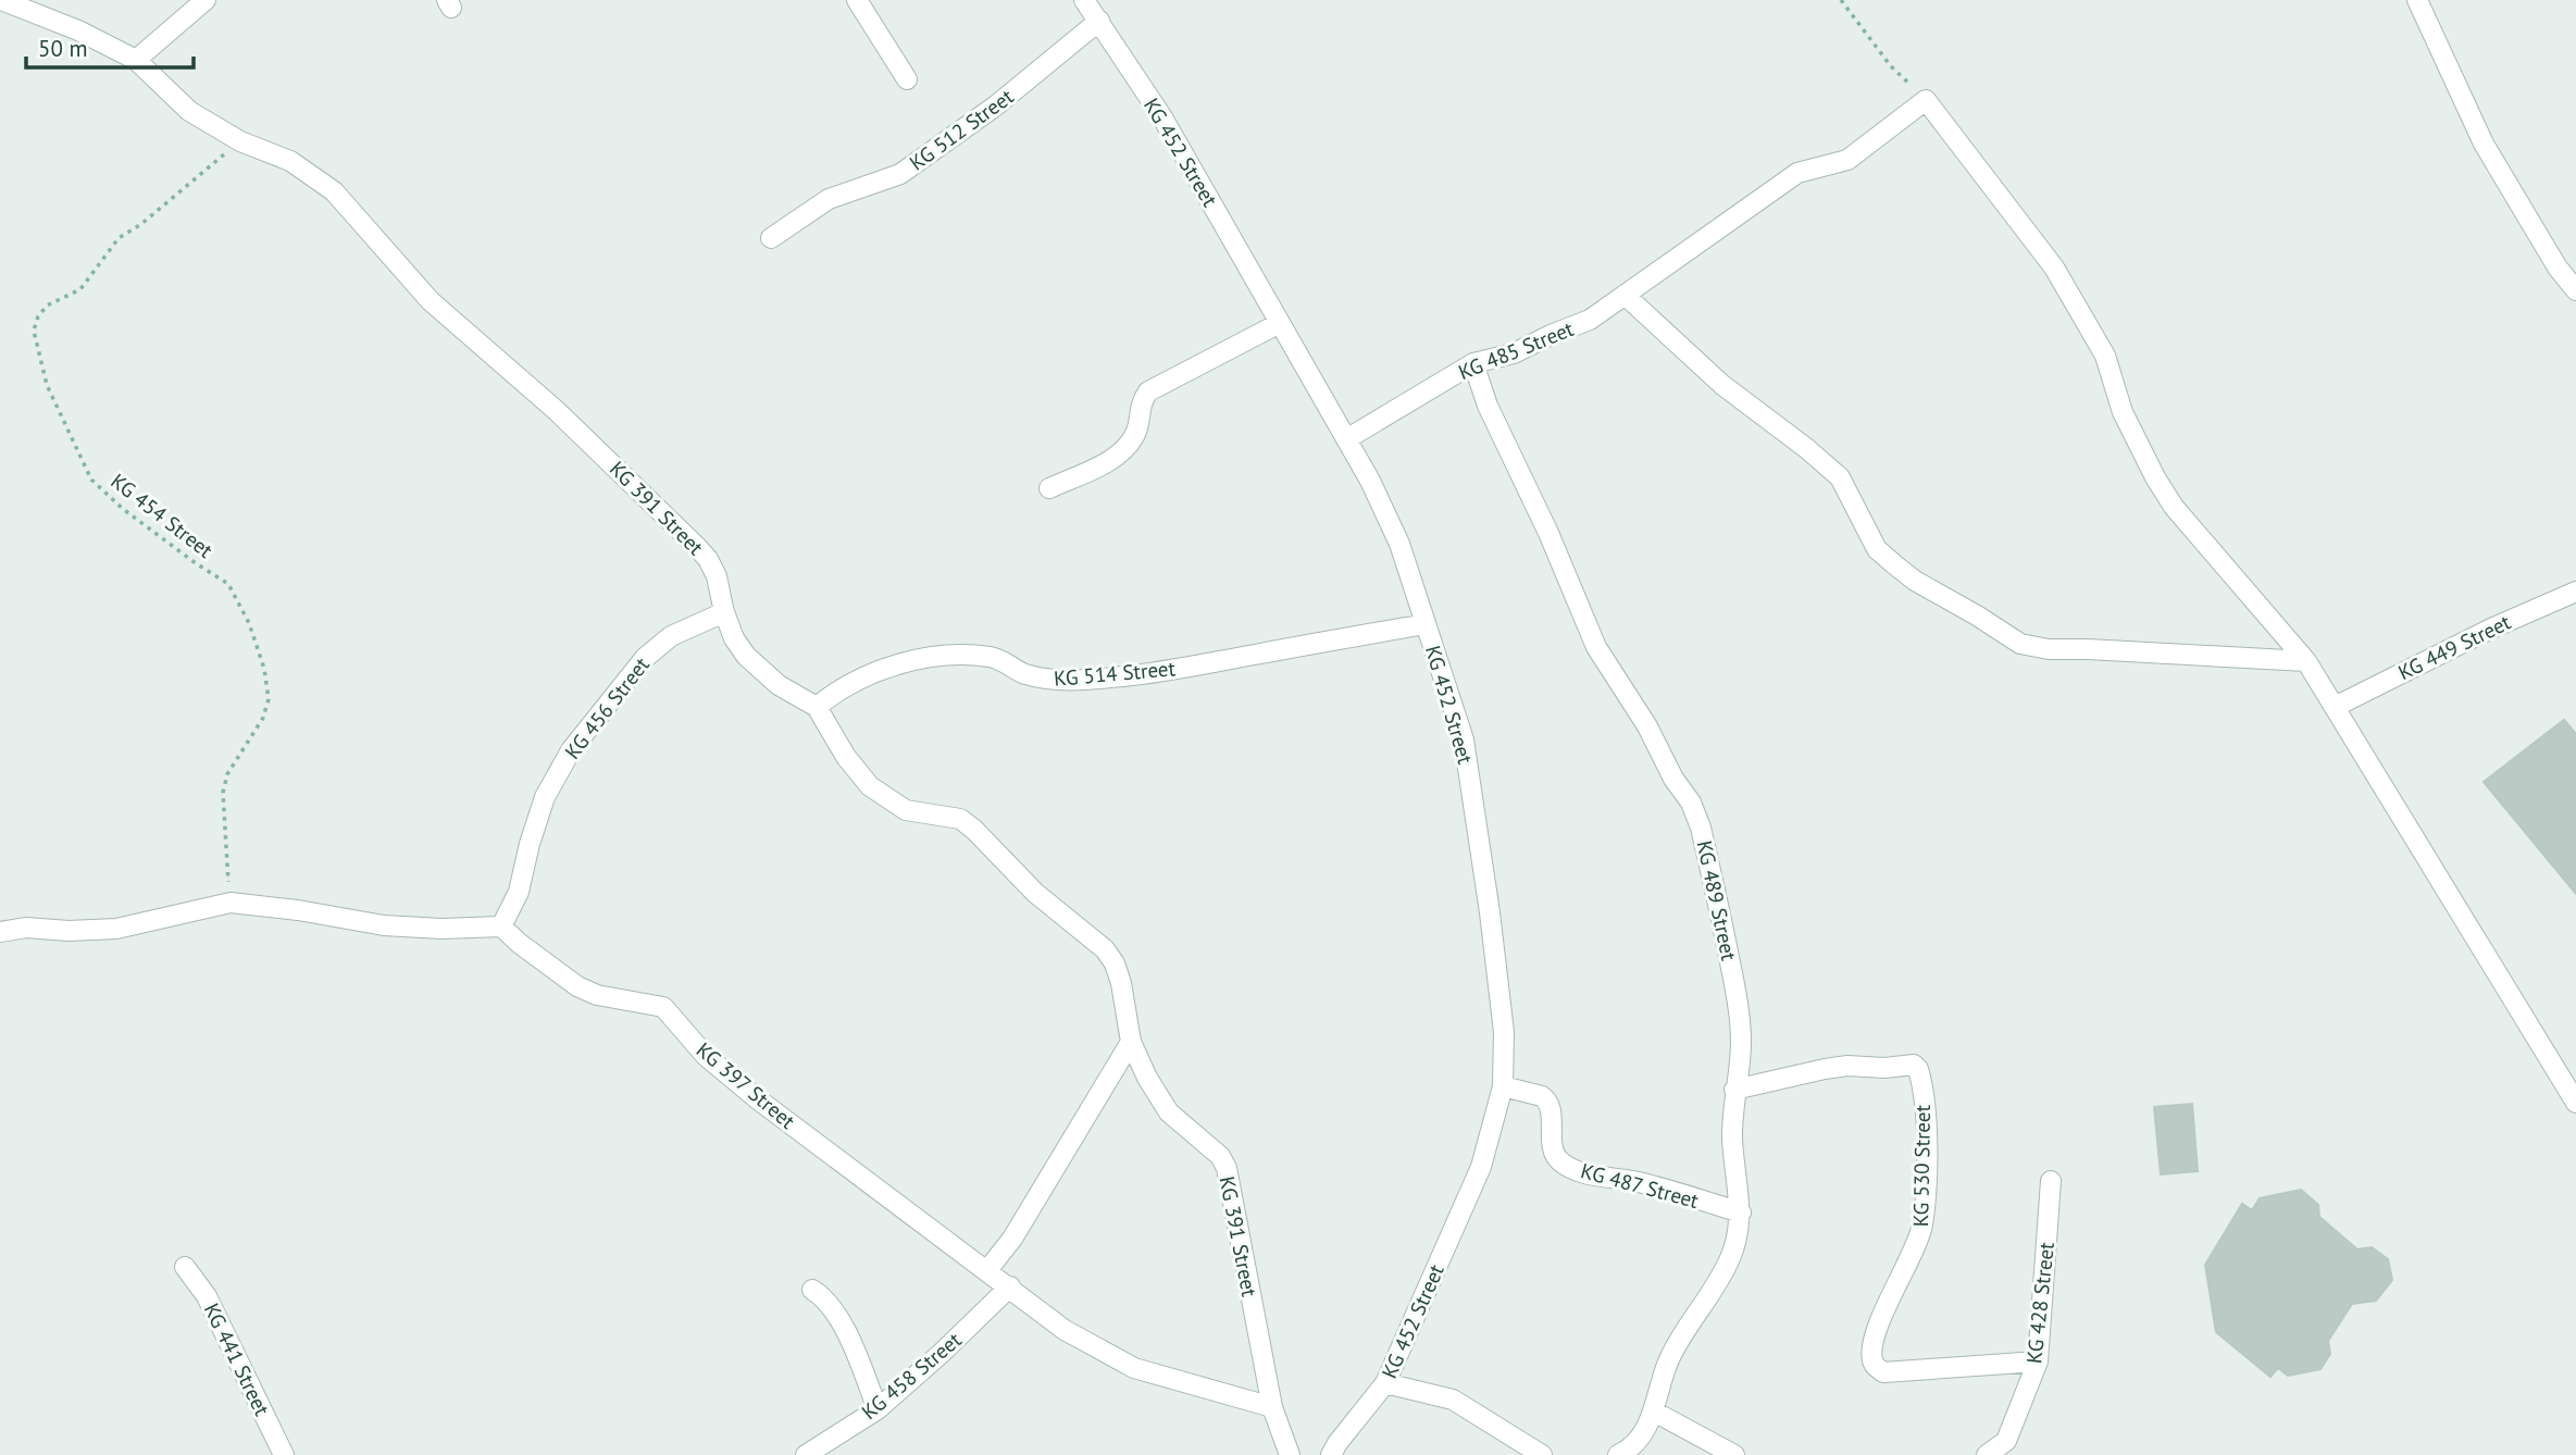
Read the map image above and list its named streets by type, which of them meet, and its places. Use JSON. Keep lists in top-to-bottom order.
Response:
{
  "streets": {
    "street": [
      "KG 512 Street",
      "KG 452 Street",
      "KG 485 Street",
      "KG 391 Street",
      "KG 449 Street",
      "KG 514 Street",
      "KG 456 Street",
      "KG 489 Street",
      "KG 397 Street",
      "KG 530 Street",
      "KG 487 Street",
      "KG 428 Street",
      "KG 441 Street",
      "KG 458 Street"
    ],
    "path": ["KG 454 Street"]
  },
  "crossings": [
    ["KG 512 Street", "KG 452 Street"],
    ["KG 452 Street", "KG 485 Street"],
    ["KG 452 Street", "KG 514 Street"],
    ["KG 452 Street", "KG 487 Street"],
    ["KG 485 Street", "KG 489 Street"],
    ["KG 391 Street", "KG 454 Street"],
    ["KG 391 Street", "KG 514 Street"],
    ["KG 391 Street", "KG 456 Street"],
    ["KG 391 Street", "KG 397 Street"],
    ["KG 456 Street", "KG 397 Street"],
    ["KG 489 Street", "KG 530 Street"],
    ["KG 489 Street", "KG 487 Street"],
    ["KG 397 Street", "KG 458 Street"],
    ["KG 530 Street", "KG 428 Street"]
  ],
  "scale_bar": "50 m"
}
